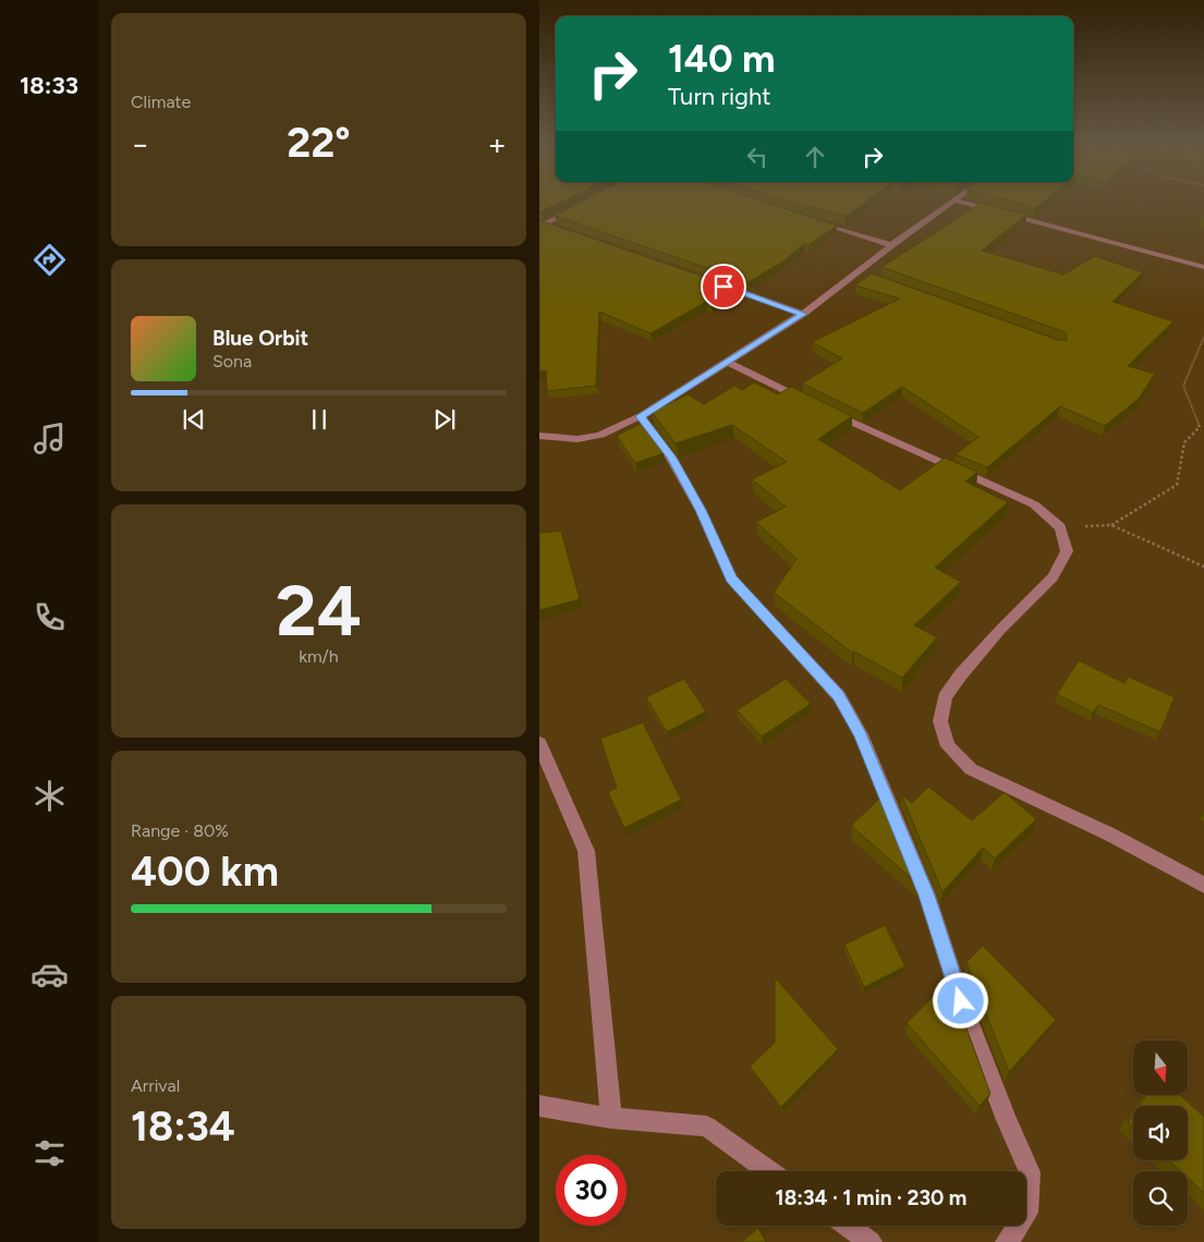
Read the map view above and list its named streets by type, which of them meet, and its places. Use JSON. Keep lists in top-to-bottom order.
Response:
{
  "north": "bottom",
  "page": {
    "tabs": "18:33",
    "tile": [
      "Climate",
      ["24", "km/h"],
      ["Range · 80%", "400 km"],
      ["Arrival", "18:34"]
    ],
    "turn": ["140 m", "Turn right"],
    "heat": ["−", "22°", "+"],
    "song": ["Blue Orbit", "Sona"],
    "limit": "30",
    "trip": "18:34 · 1 min · 230 m"
  }
}
